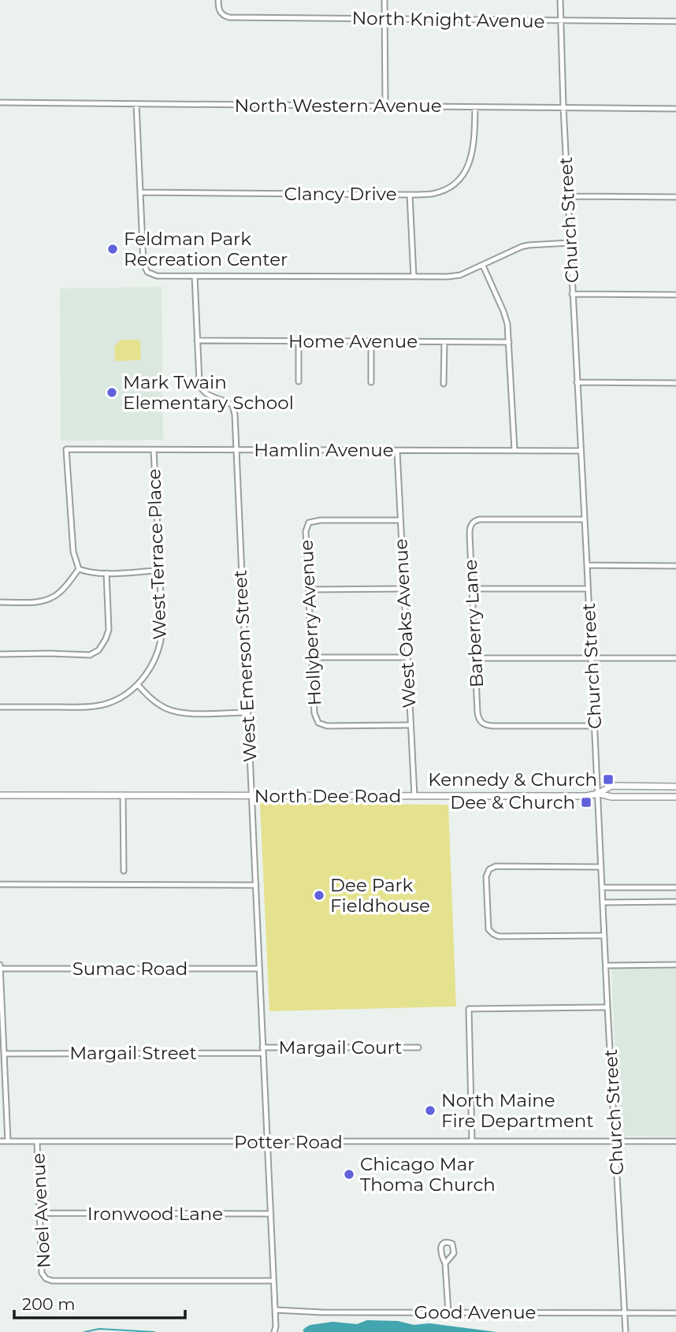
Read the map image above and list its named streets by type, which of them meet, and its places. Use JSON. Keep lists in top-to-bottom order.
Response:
{
  "streets": {
    "street": [
      "North Knight Avenue",
      "North Western Avenue",
      "Clancy Drive",
      "Church Street",
      "Home Avenue",
      "Hamlin Avenue",
      "West Terrace Place",
      "Hollyberry Avenue",
      "West Oaks Avenue",
      "Barberry Lane",
      "West Emerson Street",
      "North Dee Road",
      "Sumac Road",
      "Margail Court",
      "Margail Street",
      "Potter Road",
      "Noel Avenue",
      "Ironwood Lane",
      "Good Avenue"
    ]
  },
  "crossings": [
    ["North Knight Avenue", "Church Street"],
    ["North Western Avenue", "Clancy Drive"],
    ["North Western Avenue", "Church Street"],
    ["Church Street", "Hamlin Avenue"],
    ["Church Street", "Barberry Lane"],
    ["Church Street", "North Dee Road"],
    ["Church Street", "Potter Road"],
    ["Church Street", "Good Avenue"],
    ["Home Avenue", "West Emerson Street"],
    ["Hamlin Avenue", "West Terrace Place"],
    ["Hamlin Avenue", "West Oaks Avenue"],
    ["Hamlin Avenue", "West Emerson Street"],
    ["Hollyberry Avenue", "West Oaks Avenue"],
    ["West Oaks Avenue", "North Dee Road"],
    ["West Emerson Street", "North Dee Road"],
    ["West Emerson Street", "Sumac Road"],
    ["West Emerson Street", "Margail Court"],
    ["West Emerson Street", "Margail Street"],
    ["West Emerson Street", "Potter Road"],
    ["West Emerson Street", "Noel Avenue"],
    ["West Emerson Street", "Ironwood Lane"],
    ["West Emerson Street", "Good Avenue"],
    ["Sumac Road", "Noel Avenue"],
    ["Margail Court", "Margail Street"],
    ["Margail Street", "Noel Avenue"],
    ["Potter Road", "Noel Avenue"],
    ["Noel Avenue", "Ironwood Lane"]
  ],
  "places": {
    "other": [
      "Feldman Park Recreation Center",
      "Mark Twain Elementary School",
      "Dee Park Fieldhouse",
      "North Maine Fire Department",
      "Chicago Mar Thoma Church"
    ],
    "transit": ["Kennedy & Church", "Dee & Church"]
  },
  "scale_bar": "200 m"
}
